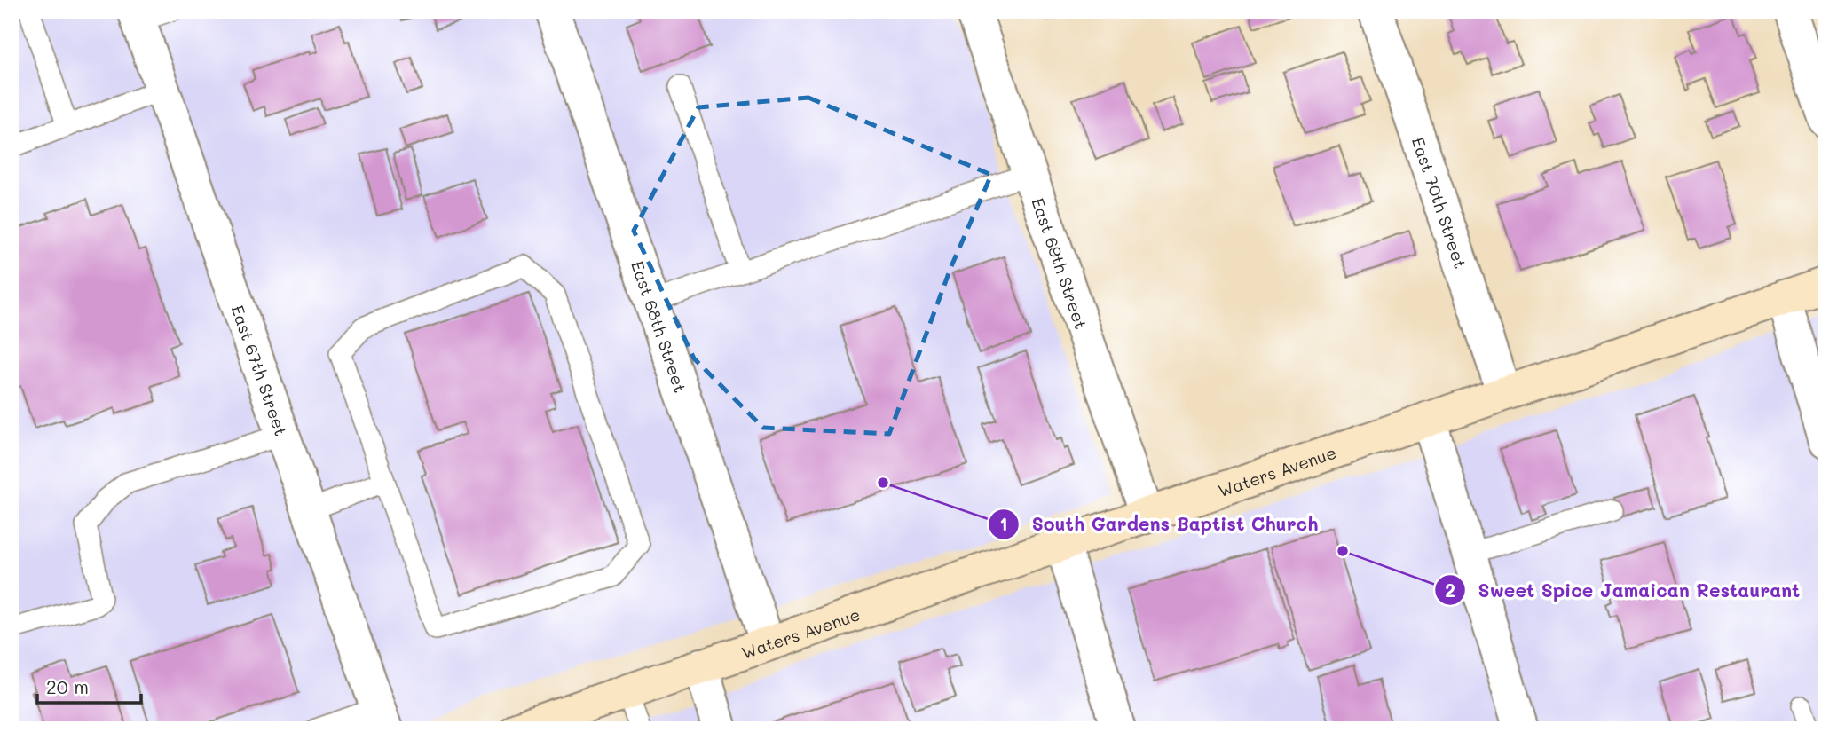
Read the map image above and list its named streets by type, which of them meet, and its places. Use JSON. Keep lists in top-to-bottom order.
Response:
{
  "streets": {
    "main road": ["Waters Avenue"],
    "street": [
      "East 70th Street",
      "East 69th Street",
      "East 68th Street",
      "East 67th Street"
    ]
  },
  "crossings": [
    ["East 70th Street", "Waters Avenue"],
    ["East 69th Street", "Waters Avenue"],
    ["East 68th Street", "Waters Avenue"]
  ],
  "places": ["South Gardens Baptist Church", "Sweet Spice Jamaican Restaurant"],
  "scale_bar": "20 m"
}
